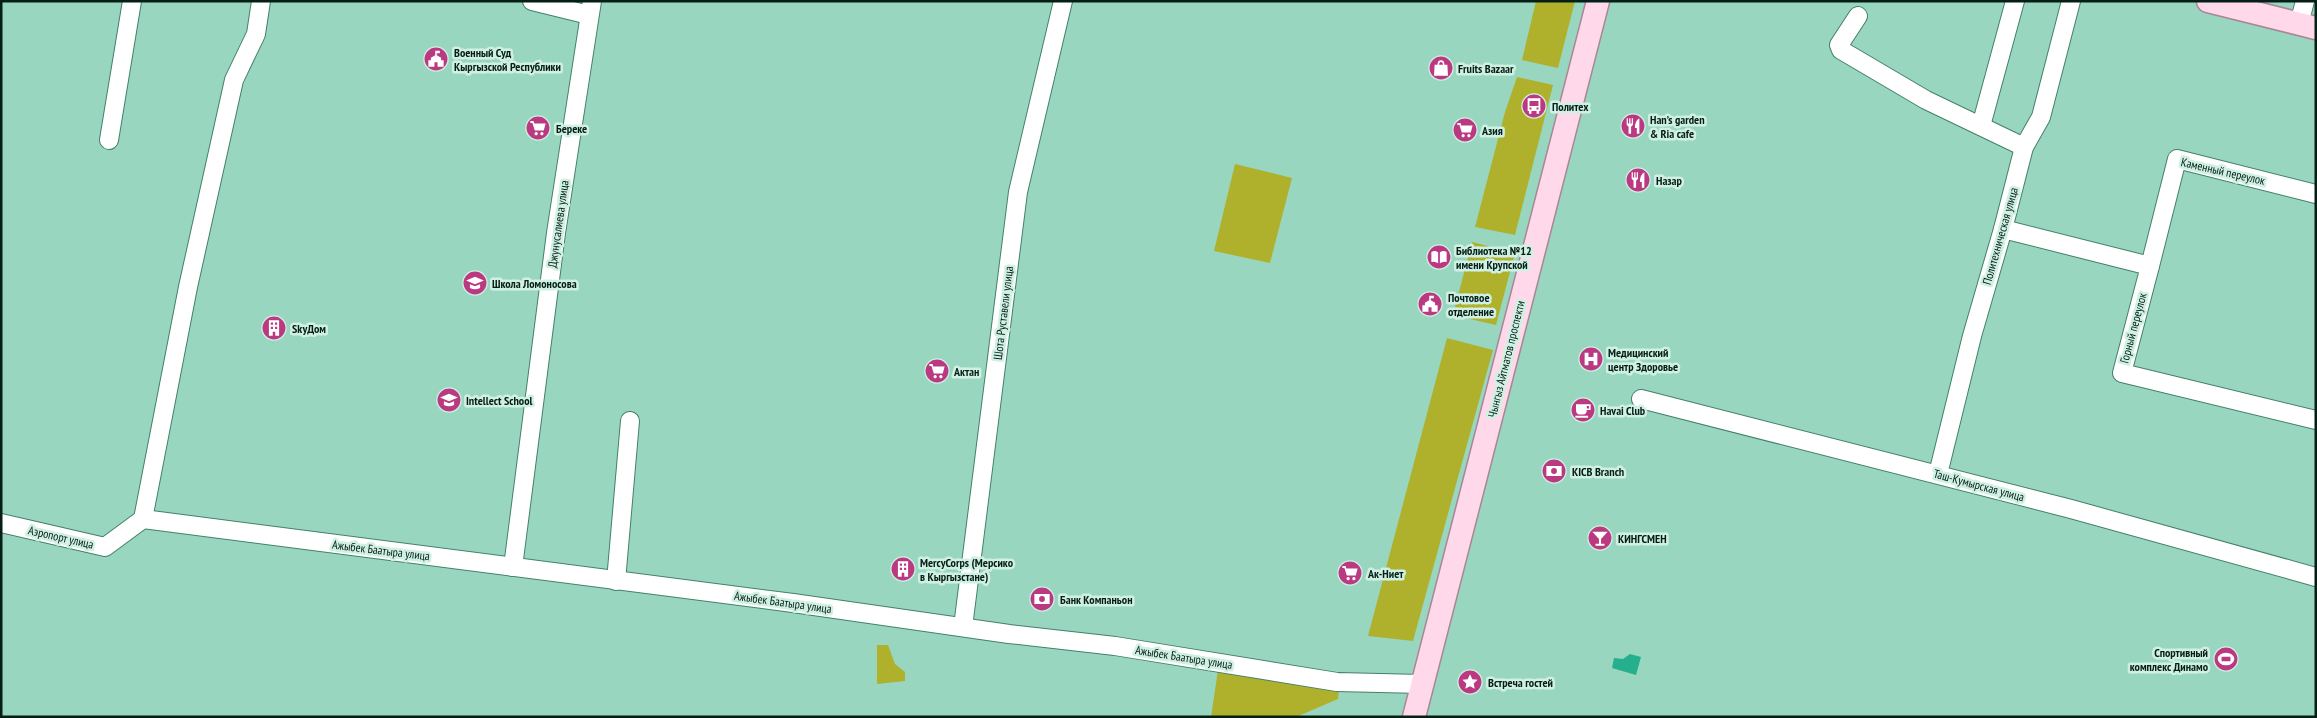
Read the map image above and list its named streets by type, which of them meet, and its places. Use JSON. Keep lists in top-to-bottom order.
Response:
{
  "streets": {
    "main road": ["Чынгыз Айтматов проспекти"],
    "street": [
      "Каменный переулок",
      "Джунусалиева улица",
      "Политехническая улица",
      "Шота Руставели улица",
      "Горный переулок",
      "Таш-Кумырская улица",
      "Аэропорт улица",
      "Ажыбек Баатыра улица"
    ]
  },
  "crossings": [
    ["Каменный переулок", "Горный переулок"],
    ["Джунусалиева улица", "Ажыбек Баатыра улица"],
    ["Политехническая улица", "Таш-Кумырская улица"],
    ["Шота Руставели улица", "Ажыбек Баатыра улица"],
    ["Чынгыз Айтматов проспекти", "Ажыбек Баатыра улица"],
    ["Аэропорт улица", "Ажыбек Баатыра улица"]
  ],
  "places": {
    "public building": ["Военный Суд Кыргызской Республики", "Почтовое отделение"],
    "shop": ["Fruits Bazaar"],
    "bus stop": ["Политех"],
    "restaurant": ["Han’s garden & Ria cafe", "Назар"],
    "supermarket": [
      "Береке",
      "Азия",
      "Актан",
      "Ак-Ниет"
    ],
    "library": ["Библиотека №12 имени Крупской"],
    "school or university": ["Школа Ломоносова", "Intellect School"],
    "building": ["SkyДом", "MercyCorps (Мерсико в Кыргызстане)"],
    "hospital": ["Медицинский центр Здоровье"],
    "cafe": ["Havai Club"],
    "bank": ["KICB Branch", "Банк Компаньон"],
    "bar": ["КИНГСМЕН"],
    "sports": ["Спортивный комплекс Динамо"],
    "place": ["Встреча гостей"]
  }
}
